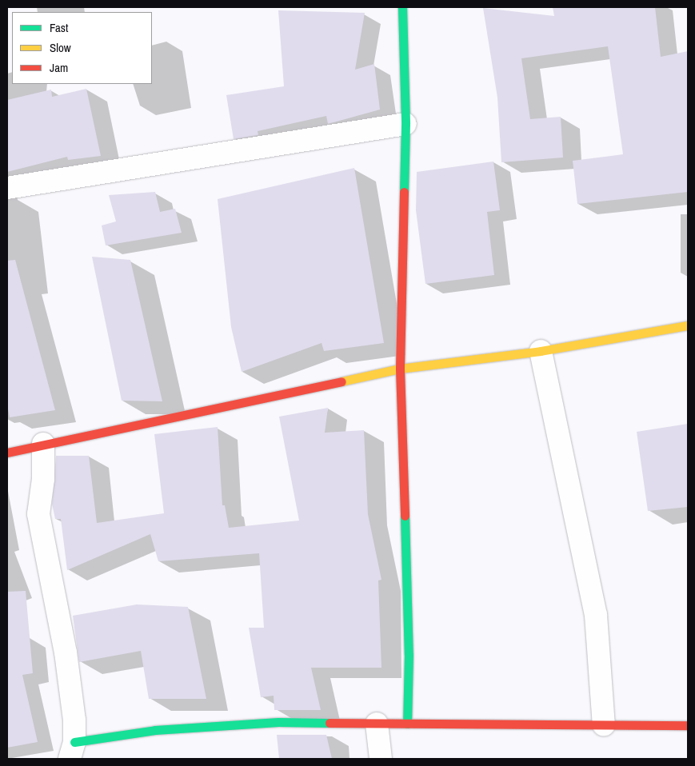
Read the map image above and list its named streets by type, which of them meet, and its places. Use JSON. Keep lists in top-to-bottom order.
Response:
{
  "legend": ["Fast", "Slow", "Jam"]
}
